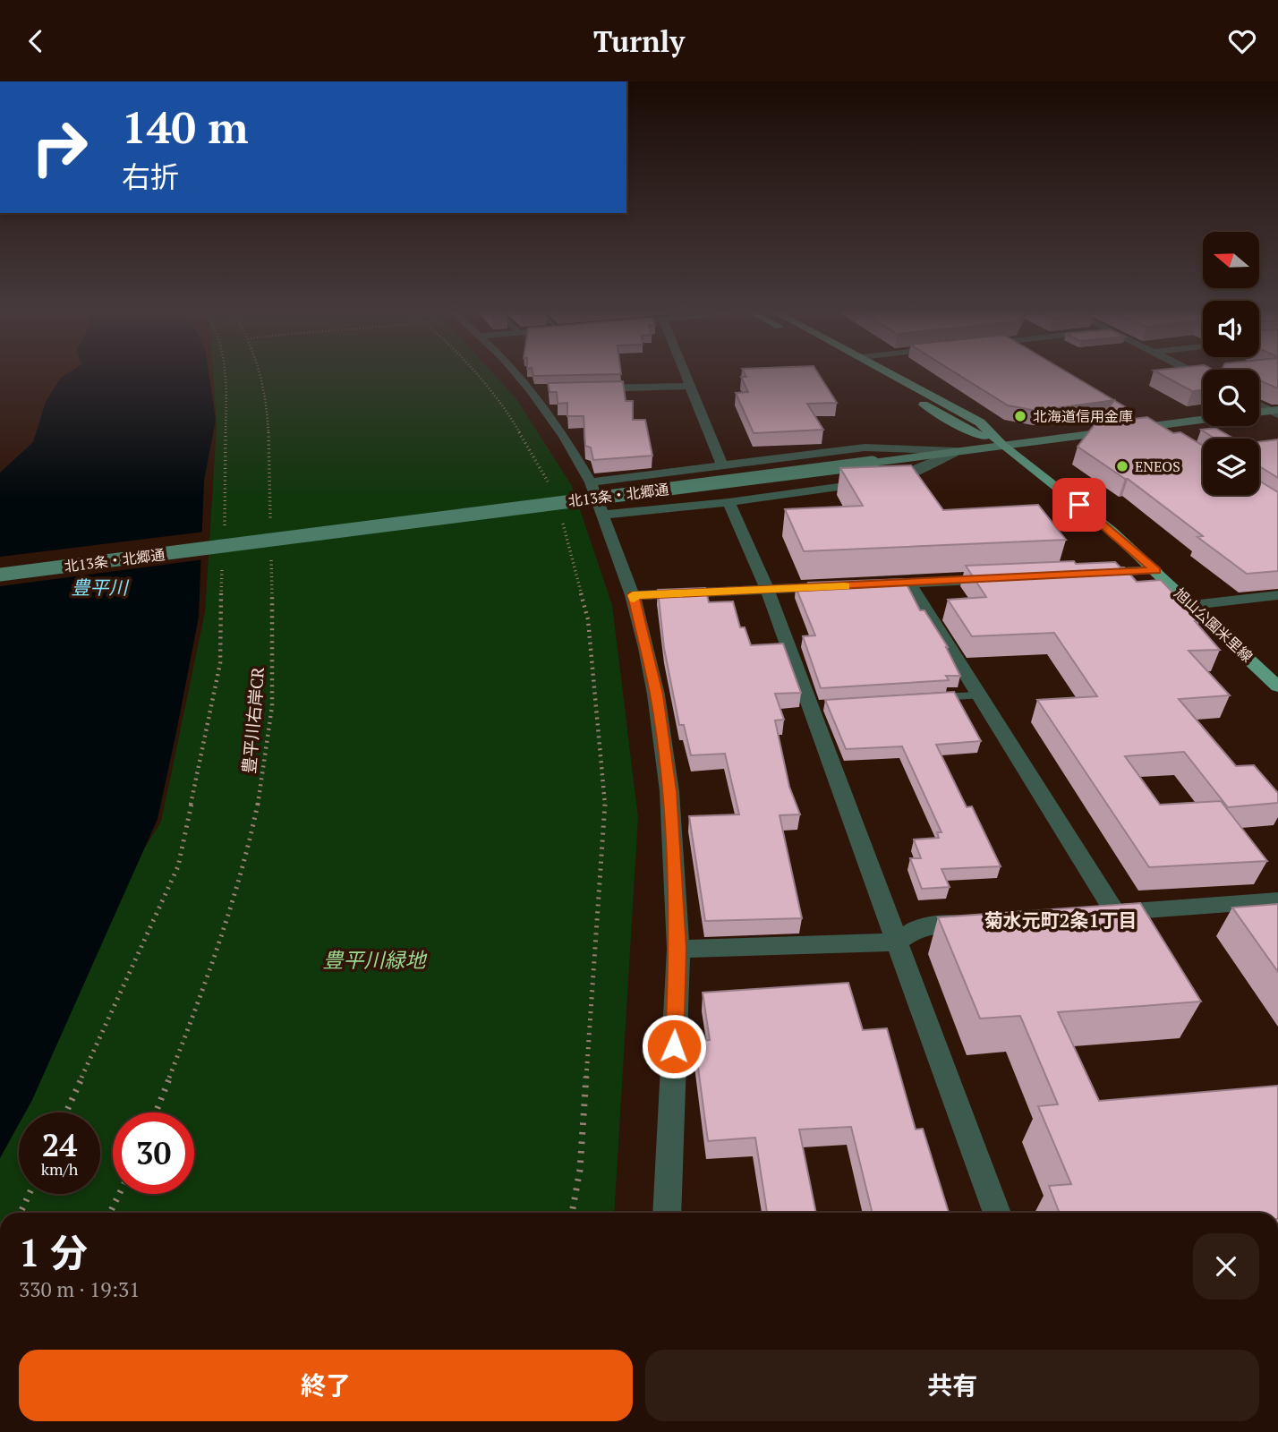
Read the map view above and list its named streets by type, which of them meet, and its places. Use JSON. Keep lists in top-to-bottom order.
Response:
{
  "streets": {
    "main road": ["旭山公園米里線"],
    "street": ["北13条・北郷通"],
    "path": ["豊平川右岸CR"]
  },
  "crossings": [
    ["北13条・北郷通", "旭山公園米里線"]
  ],
  "districts": ["菊水元町2条1丁目"],
  "water": ["豊平川"],
  "parks": ["豊平川緑地"],
  "places": ["北海道信用金庫", "ENEOS"],
  "north": "left",
  "page": {
    "header": "Turnly",
    "turn": ["140 m", "右折"],
    "speed": "24 km/h",
    "limit": "30",
    "heading": ["1 分", "330 m · 19:31"],
    "buttons": ["終了", "共有"]
  }
}
